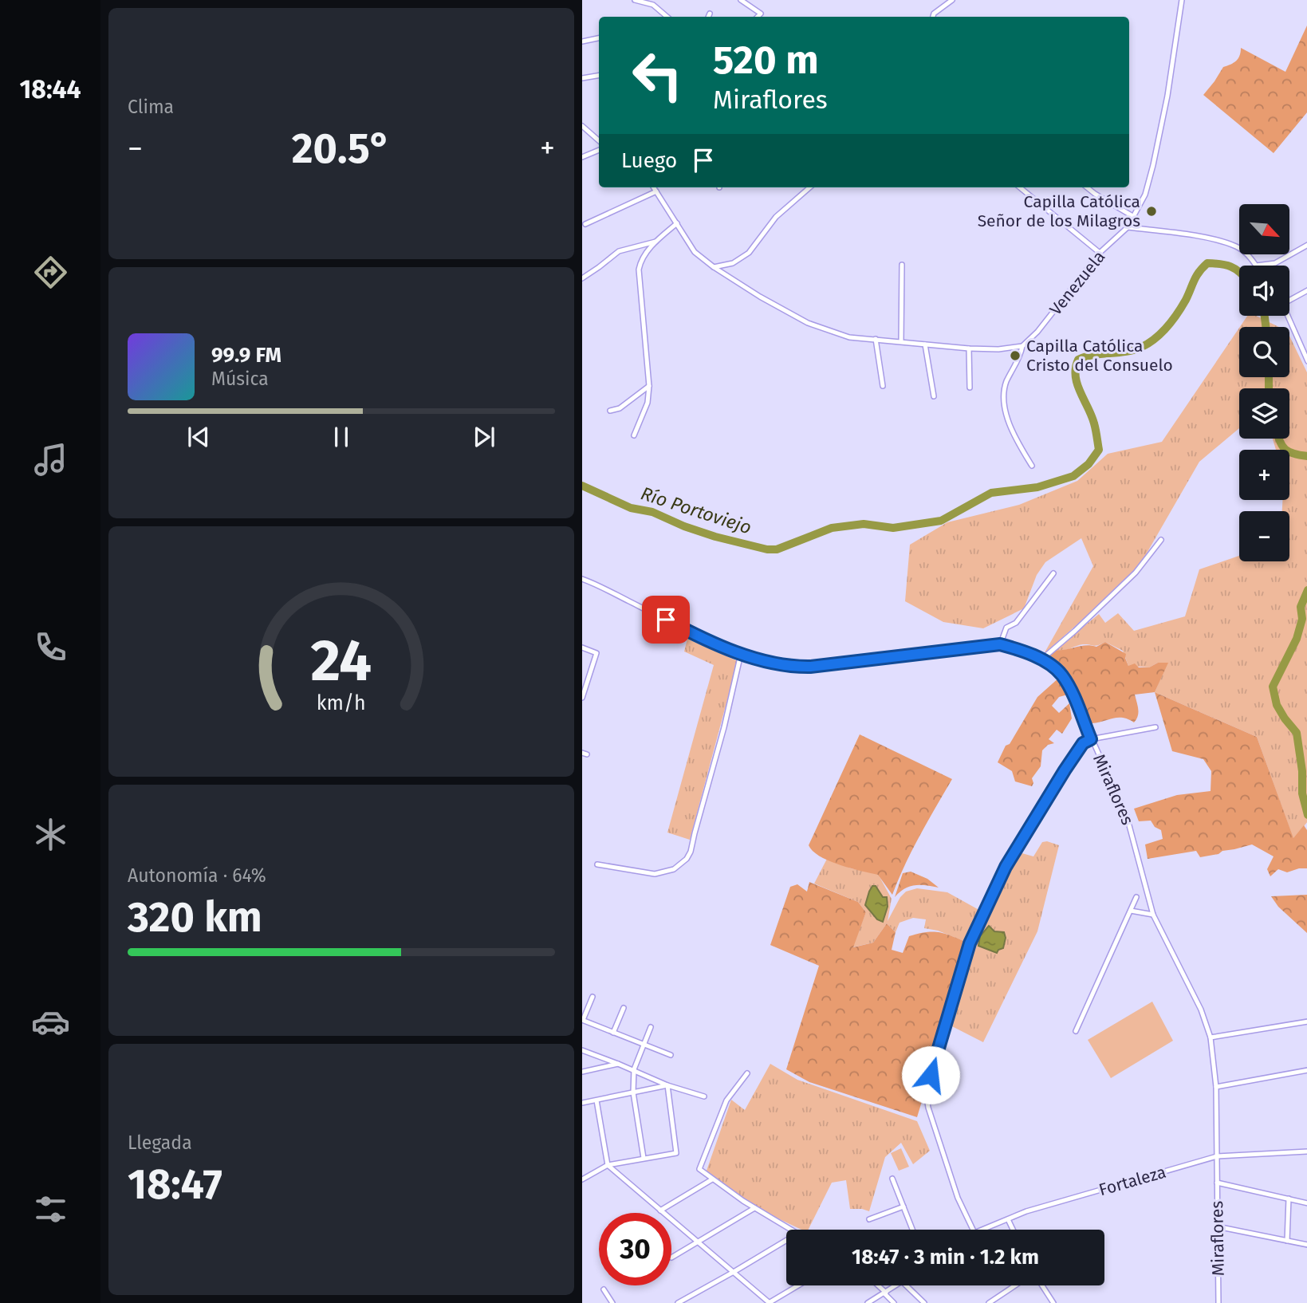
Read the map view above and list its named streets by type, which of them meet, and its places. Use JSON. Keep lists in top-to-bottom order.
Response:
{
  "streets": {
    "street": ["Venezuela", "Miraflores", "Fortaleza"]
  },
  "crossings": [
    ["Miraflores", "Fortaleza"]
  ],
  "water": ["Río Portoviejo"],
  "places": ["Capilla Católica Señor de los Milagros", "Capilla Católica Cristo del Consuelo"],
  "north": "bottom right",
  "page": {
    "tabs": "18:44",
    "tile": [
      "Clima",
      ["Autonomía · 64%", "320 km"],
      ["Llegada", "18:47"]
    ],
    "turn": ["520 m", "Miraflores"],
    "heat": ["−", "20.5°", "+"],
    "then": "Luego",
    "map_buttons": ["+", "−"],
    "song": ["99.9 FM", "Música"],
    "limit": "30",
    "trip": "18:47 · 3 min · 1.2 km",
    "gauge": ["24", "km/h"]
  }
}
